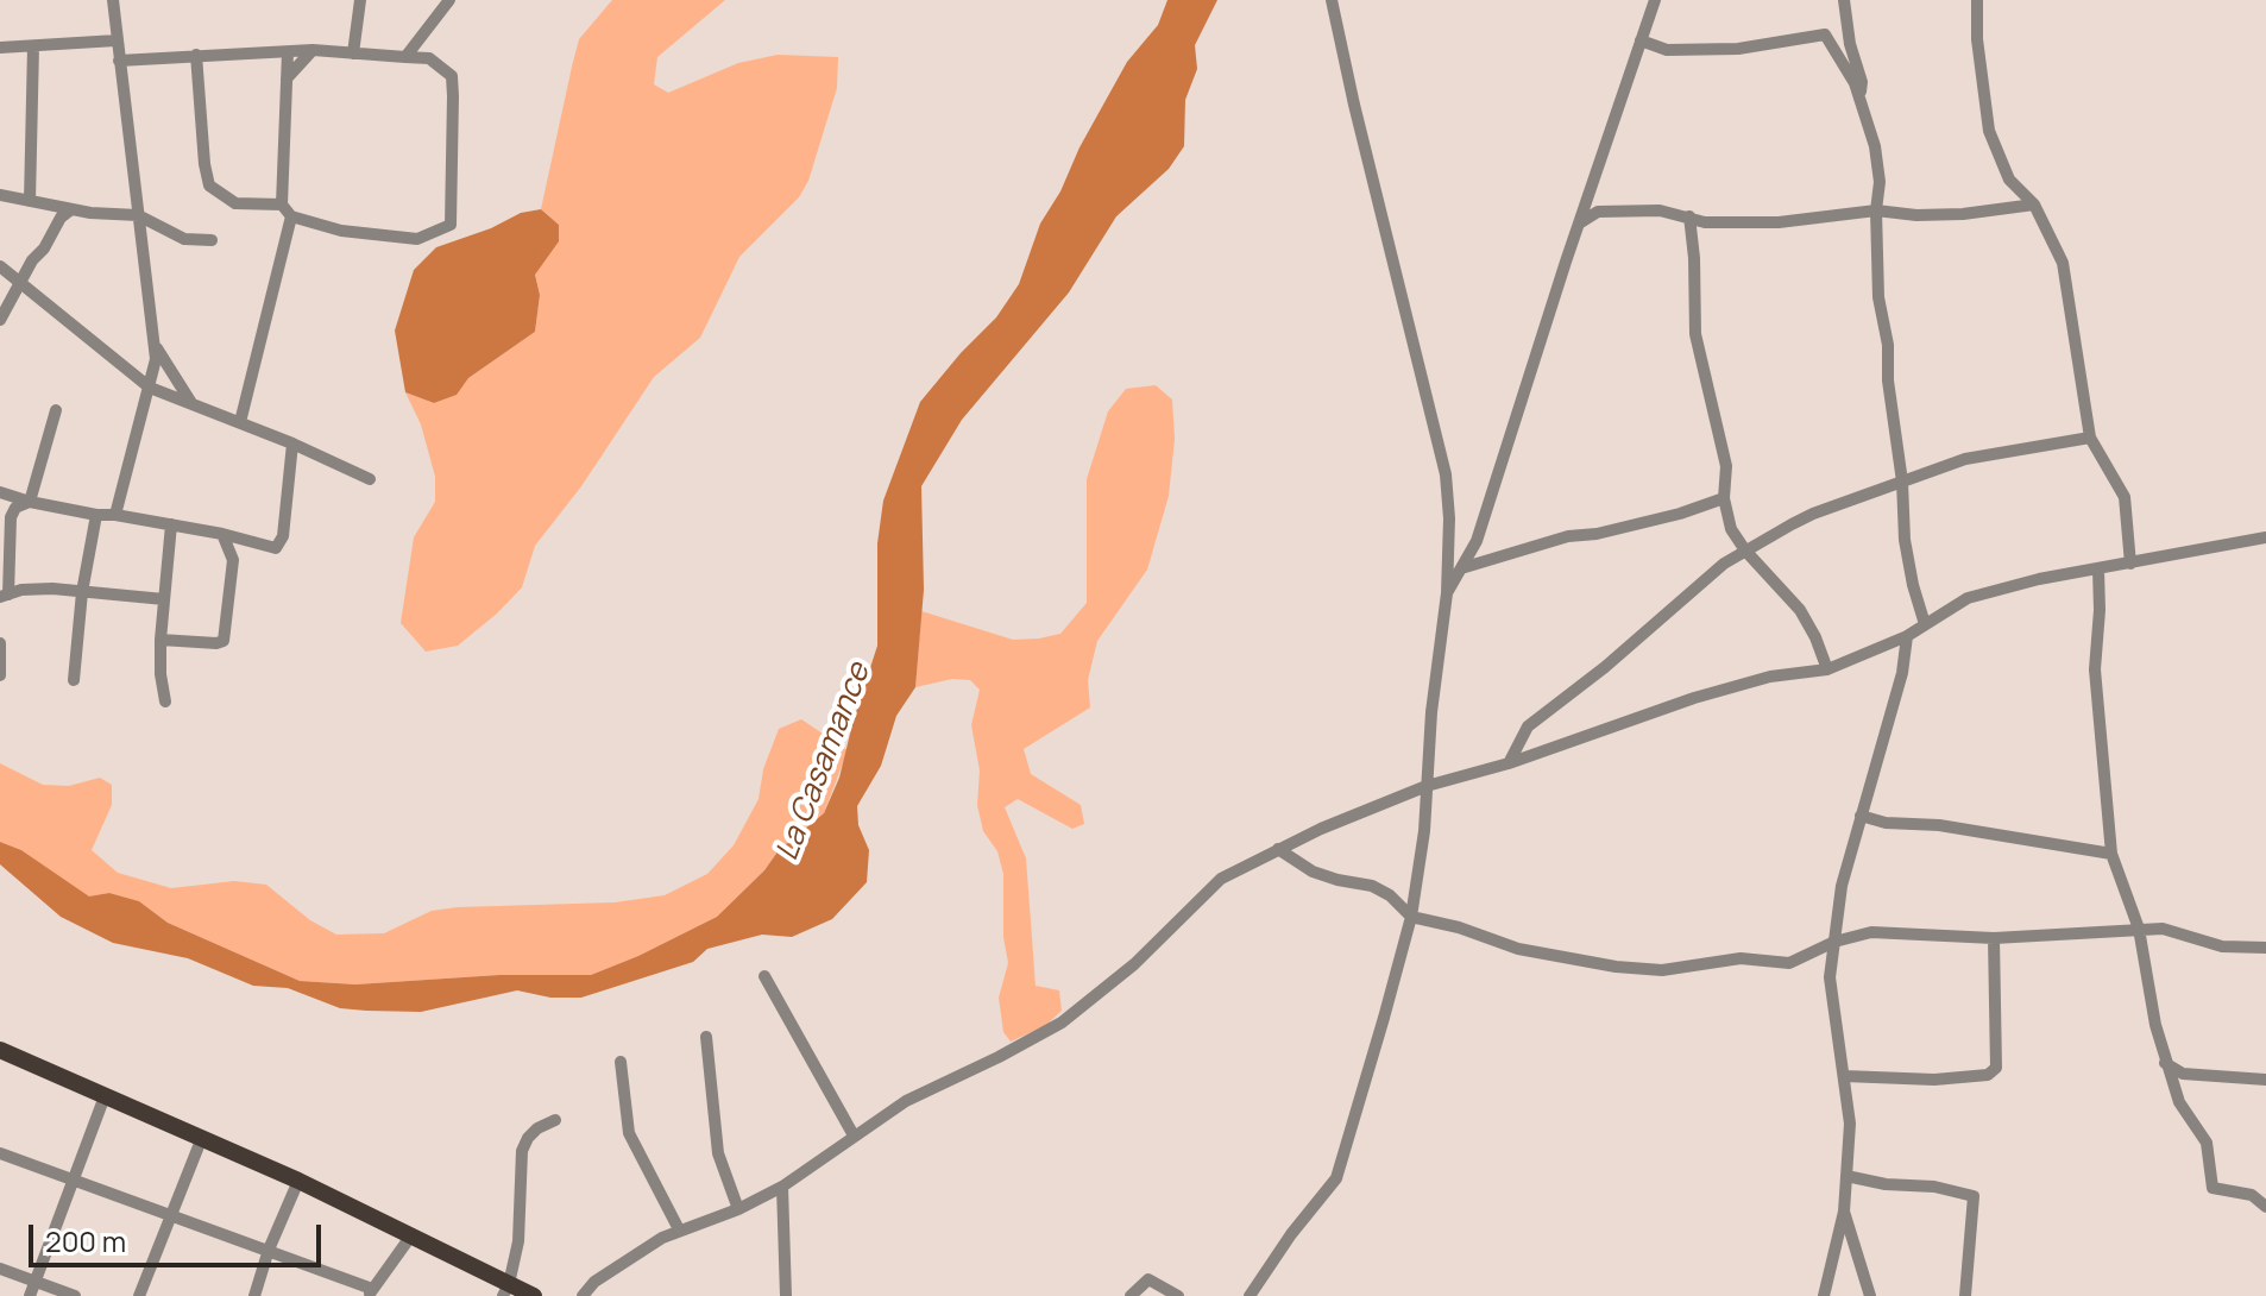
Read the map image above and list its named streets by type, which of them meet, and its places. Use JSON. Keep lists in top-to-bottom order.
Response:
{
  "water": ["La Casamance"],
  "scale_bar": "200 m"
}
